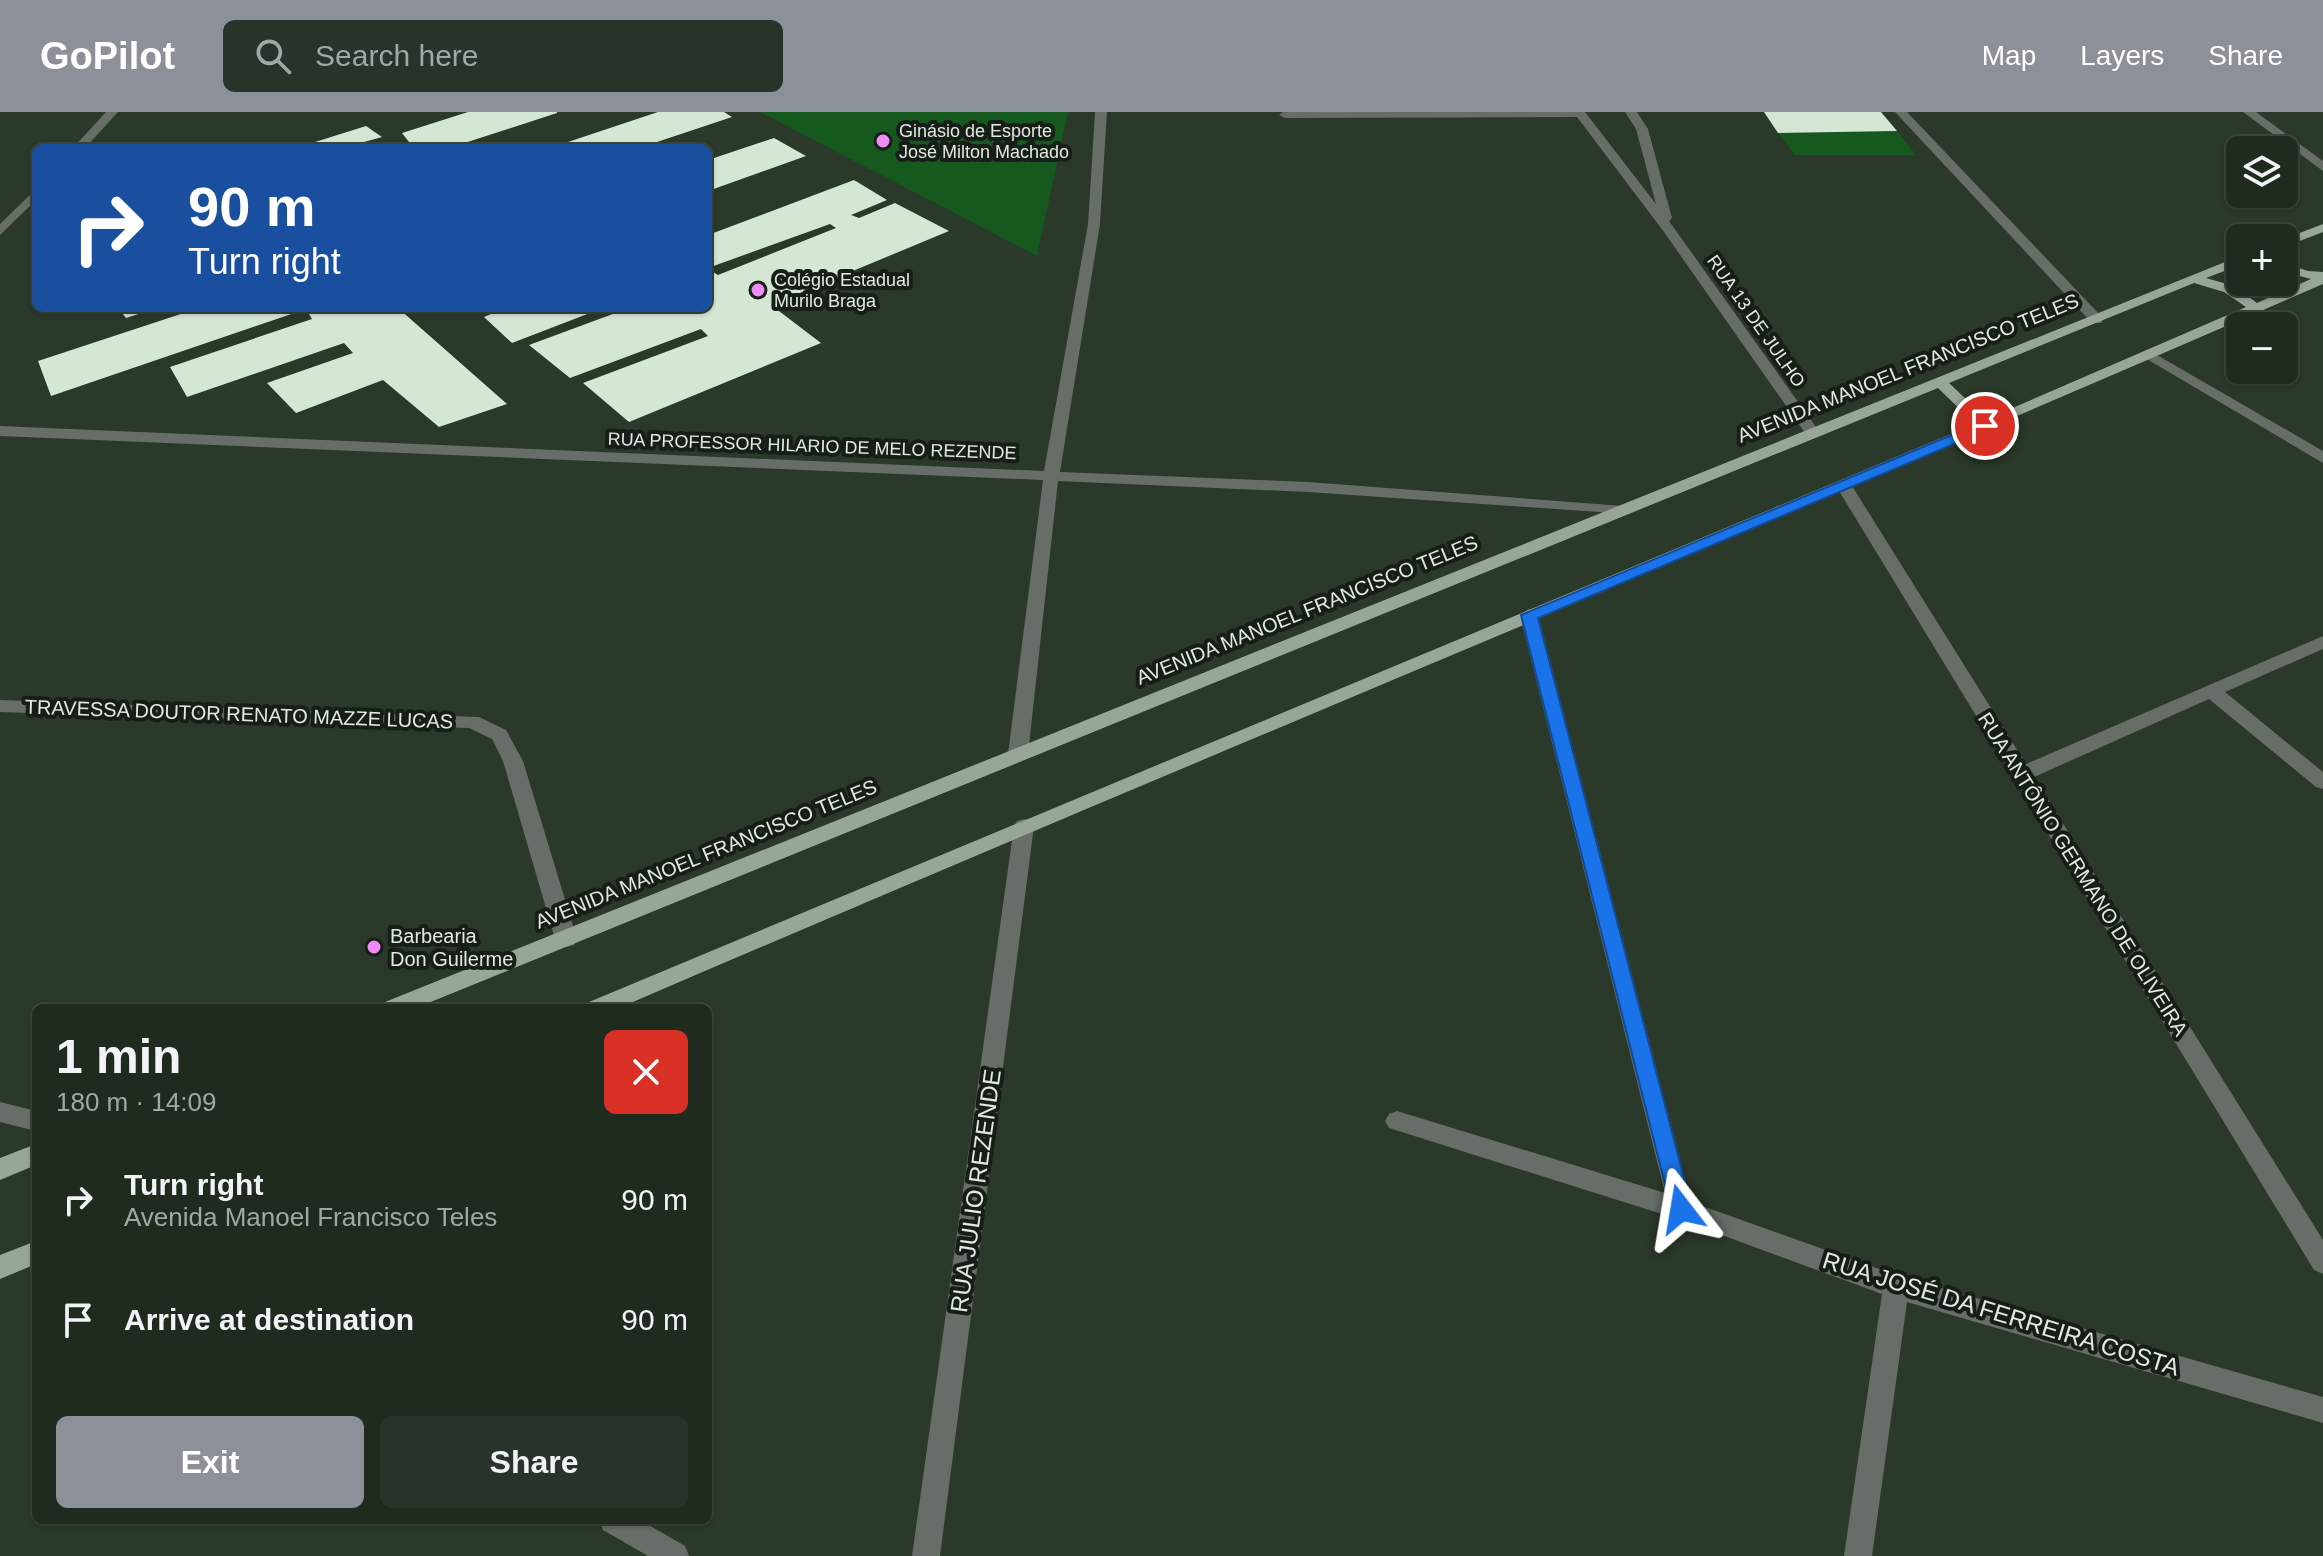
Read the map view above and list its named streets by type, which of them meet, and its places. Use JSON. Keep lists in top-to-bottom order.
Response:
{
  "streets": {
    "main road": ["AVENIDA MANOEL FRANCISCO TELES"],
    "street": [
      "RUA 13 DE JULHO",
      "RUA PROFESSOR HILARIO DE MELO REZENDE",
      "TRAVESSA DOUTOR RENATO MAZZE LUCAS",
      "RUA ANTÔNIO GERMANO DE OLIVEIRA",
      "RUA JULIO REZENDE",
      "RUA JOSÉ DA FERREIRA COSTA"
    ]
  },
  "crossings": [
    ["RUA 13 DE JULHO", "AVENIDA MANOEL FRANCISCO TELES"],
    ["AVENIDA MANOEL FRANCISCO TELES", "RUA PROFESSOR HILARIO DE MELO REZENDE"],
    ["AVENIDA MANOEL FRANCISCO TELES", "TRAVESSA DOUTOR RENATO MAZZE LUCAS"]
  ],
  "places": ["Ginásio de Esporte José Milton Machado", "Colégio Estadual Murilo Braga", "Barbearia Don Guilerme"],
  "page": {
    "header": "GoPilot",
    "search": "Search here",
    "nav": ["Map", "Layers", "Share"],
    "map_buttons": ["+", "−"],
    "turn": ["90 m", "Turn right"],
    "heading": ["1 min", "180 m · 14:09"],
    "list": [
      {
        "name": "Turn right",
        "note": "Avenida Manoel Francisco Teles",
        "value": "90 m"
      },
      {
        "name": "Arrive at destination",
        "value": "90 m"
      }
    ],
    "buttons": ["Exit", "Share"]
  }
}
